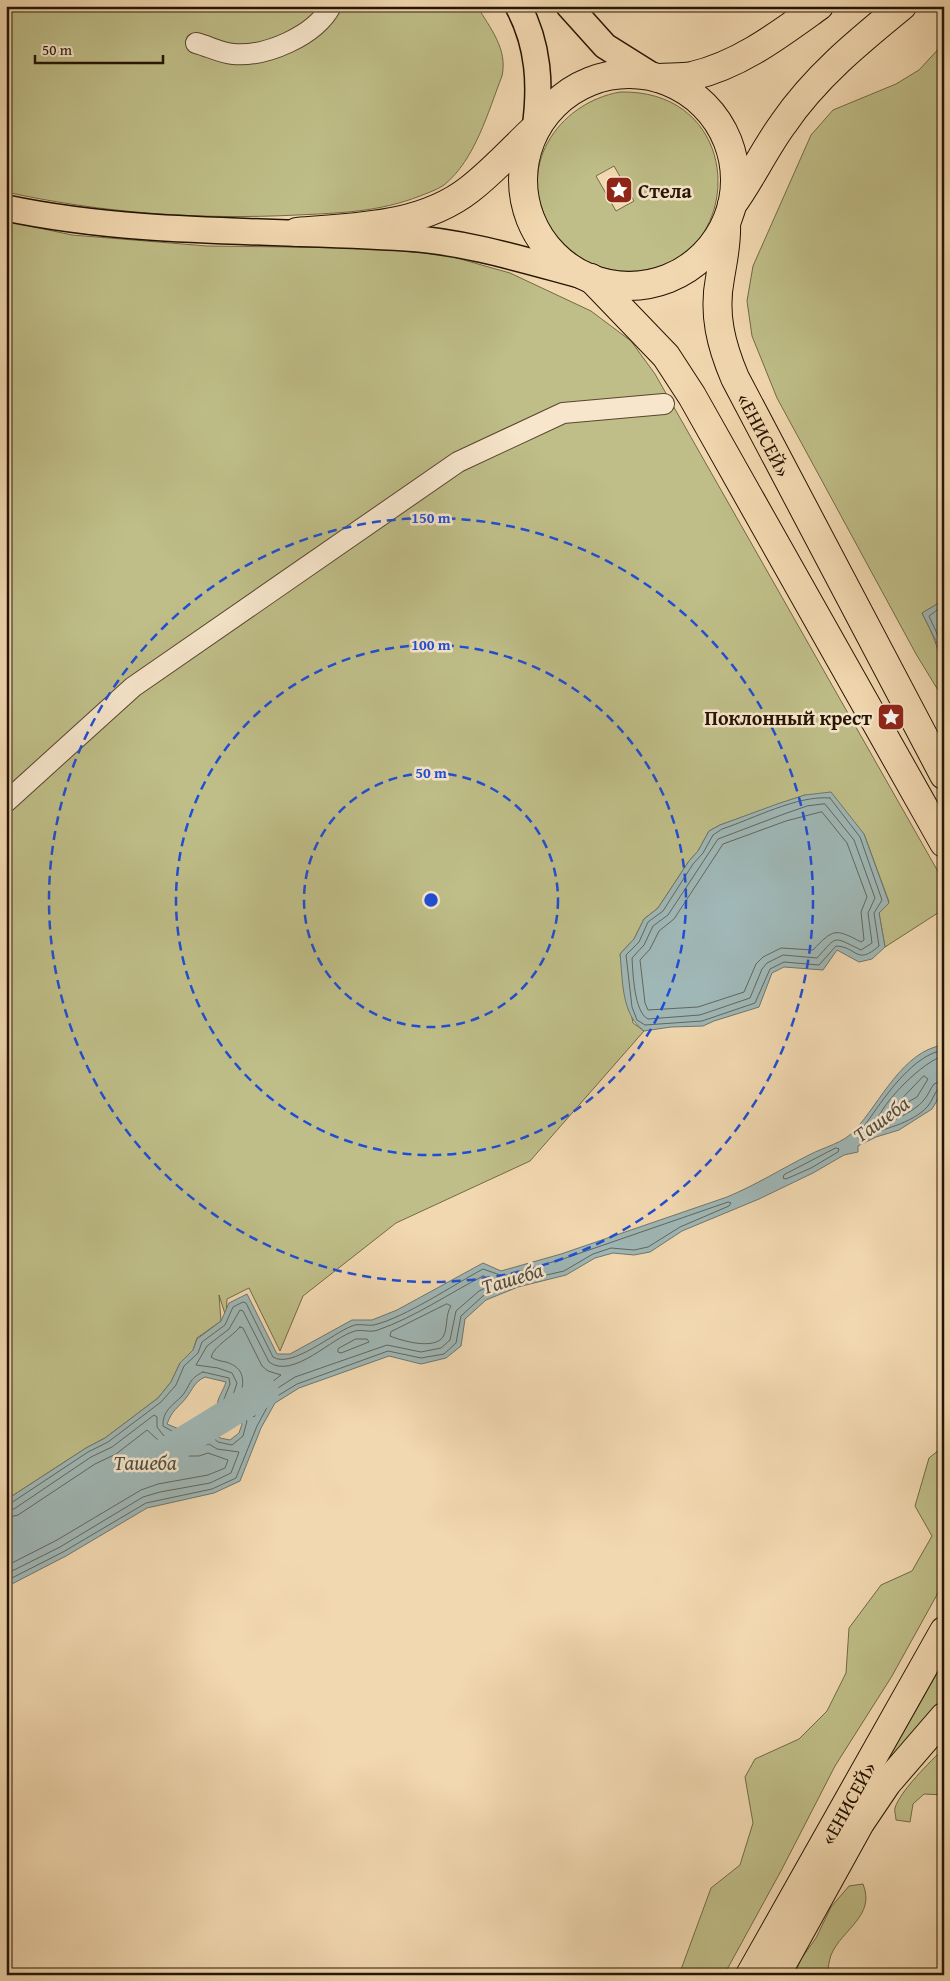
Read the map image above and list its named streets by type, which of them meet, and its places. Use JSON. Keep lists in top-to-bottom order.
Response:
{
  "streets": {
    "highway": ["«ЕНИСЕЙ»"]
  },
  "water": ["Ташеба"],
  "places": {
    "place": ["Стела", "Поклонный крест"]
  },
  "scale_bar": "50 m",
  "rings": ["150 m", "100 m", "50 m"]
}
